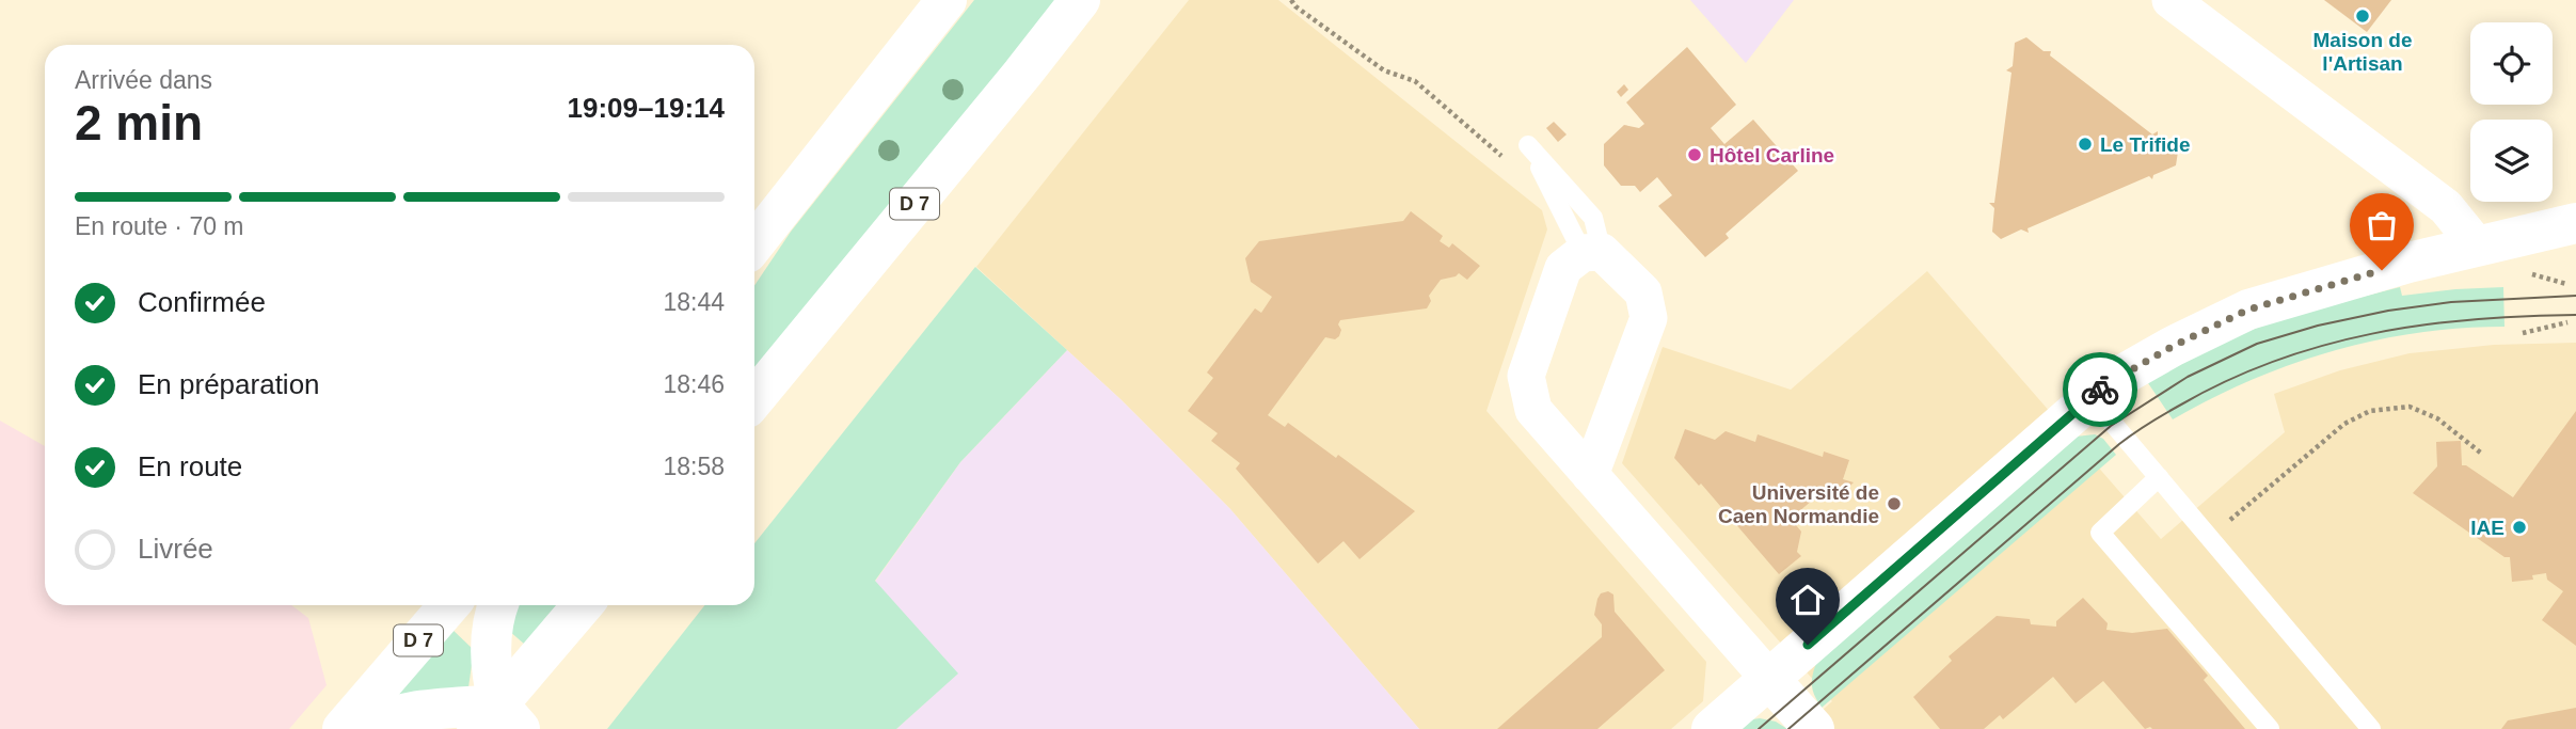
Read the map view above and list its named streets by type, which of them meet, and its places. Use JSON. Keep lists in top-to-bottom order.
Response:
{
  "streets": {
    "main road": ["D 7"]
  },
  "places": [
    "Maison de l'Artisan",
    "Le Trifide",
    "Hôtel Carline",
    "Université de Caen Normandie",
    "IAE"
  ],
  "page": {
    "heading": ["2 min", "Arrivée dans", "19:09–19:14"],
    "bar": "En route · 70 m",
    "list": [
      ["Confirmée", "18:44"],
      ["En préparation", "18:46"],
      ["En route", "18:58"],
      "Livrée"
    ]
  }
}
